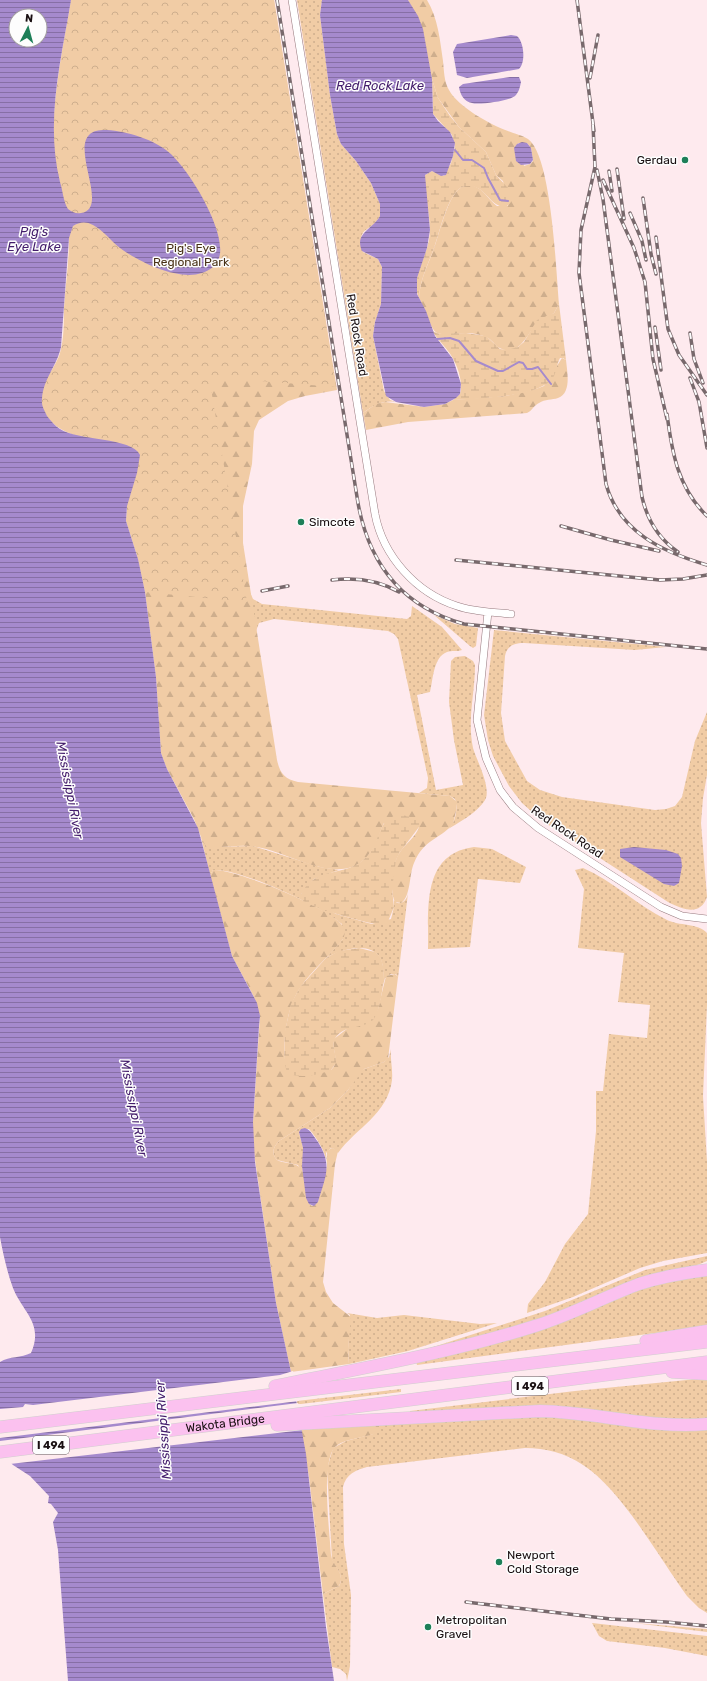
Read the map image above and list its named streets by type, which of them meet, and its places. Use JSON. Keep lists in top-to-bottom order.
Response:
{
  "streets": {
    "highway": ["I 494", "Wakota Bridge"],
    "street": ["Red Rock Road"]
  },
  "crossings": [
    ["I 494", "Wakota Bridge"]
  ],
  "water": ["Red Rock Lake", "Pig's Eye Lake", "Mississippi River"],
  "parks": ["Pig's Eye Regional Park"],
  "places": [
    "Gerdau",
    "Simcote",
    "Newport Cold Storage",
    "Metropolitan Gravel"
  ],
  "north": "top"
}
